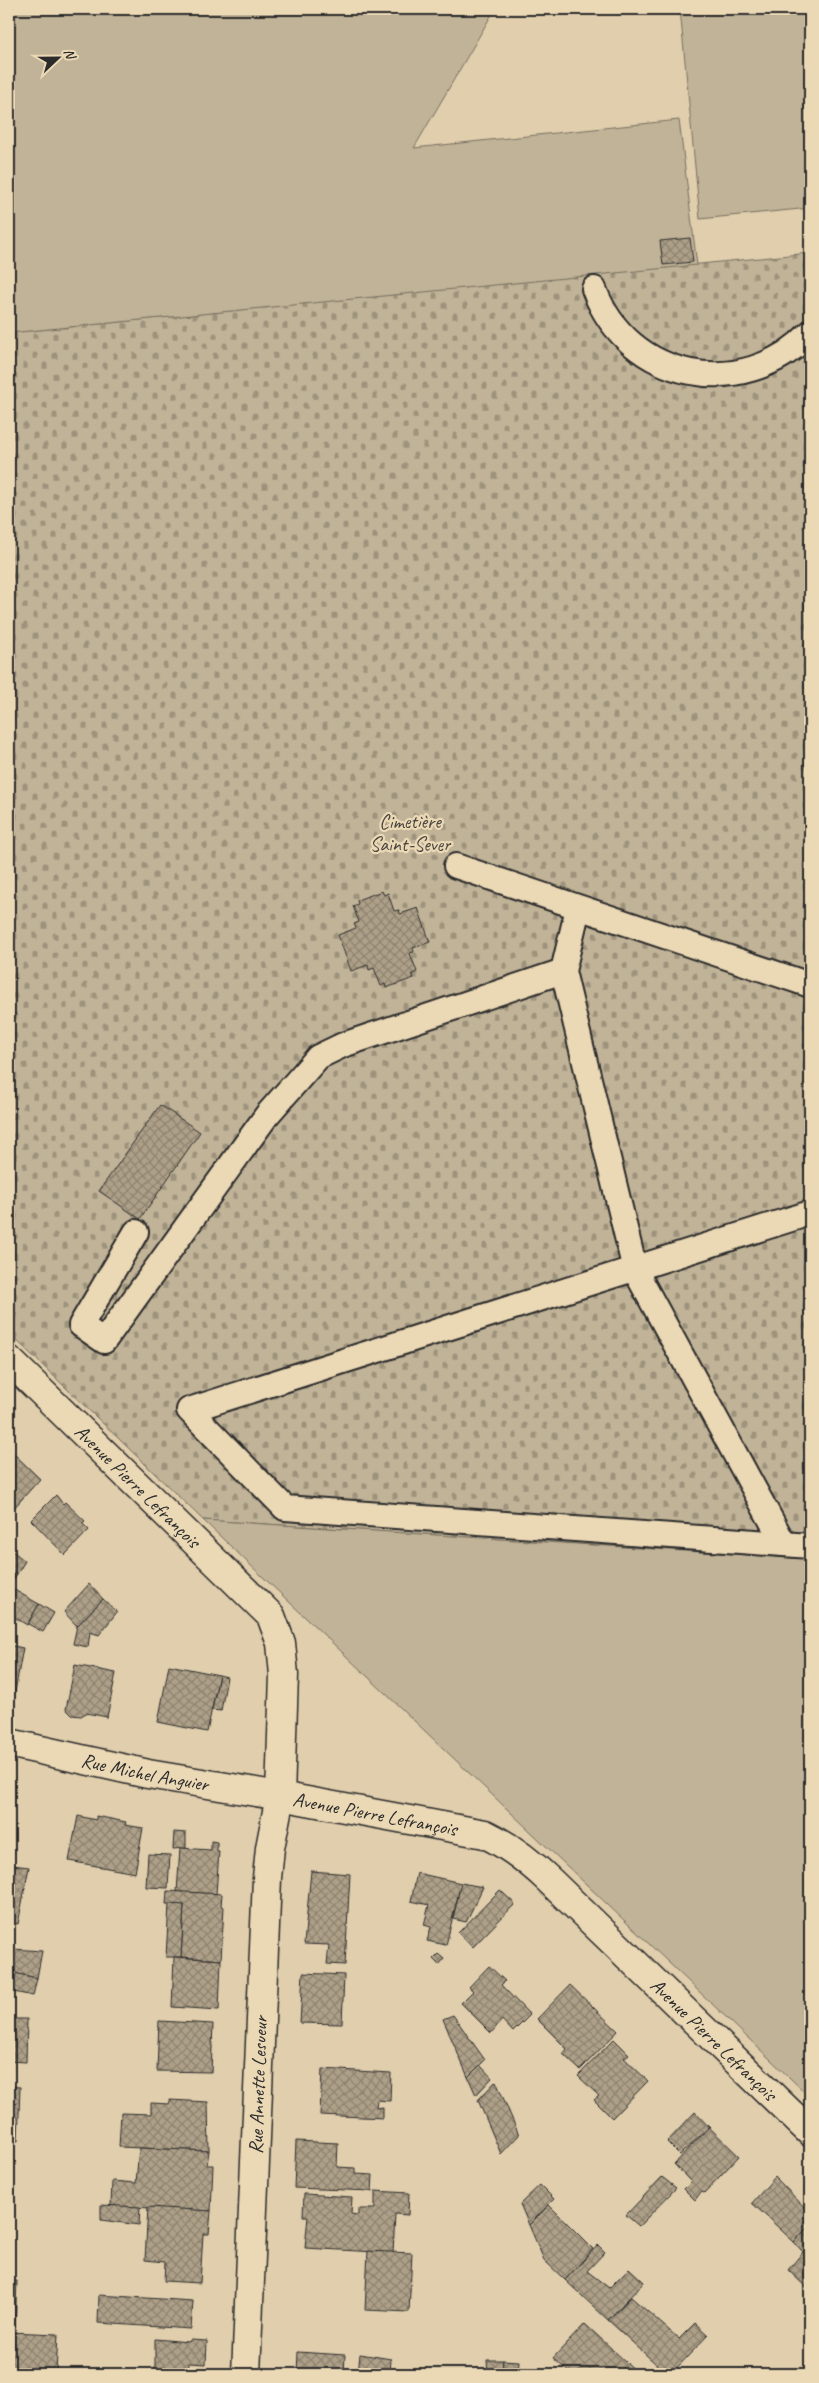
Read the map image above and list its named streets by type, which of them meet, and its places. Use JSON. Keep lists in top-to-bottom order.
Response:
{
  "streets": {
    "street": ["Avenue Pierre Lefrançois", "Rue Michel Anguier", "Rue Annette Lesueur"]
  },
  "crossings": [
    ["Avenue Pierre Lefrançois", "Rue Michel Anguier"],
    ["Avenue Pierre Lefrançois", "Rue Annette Lesueur"],
    ["Rue Michel Anguier", "Rue Annette Lesueur"]
  ],
  "parks": ["Cimetière Saint-Sever"],
  "north": "right"
}
